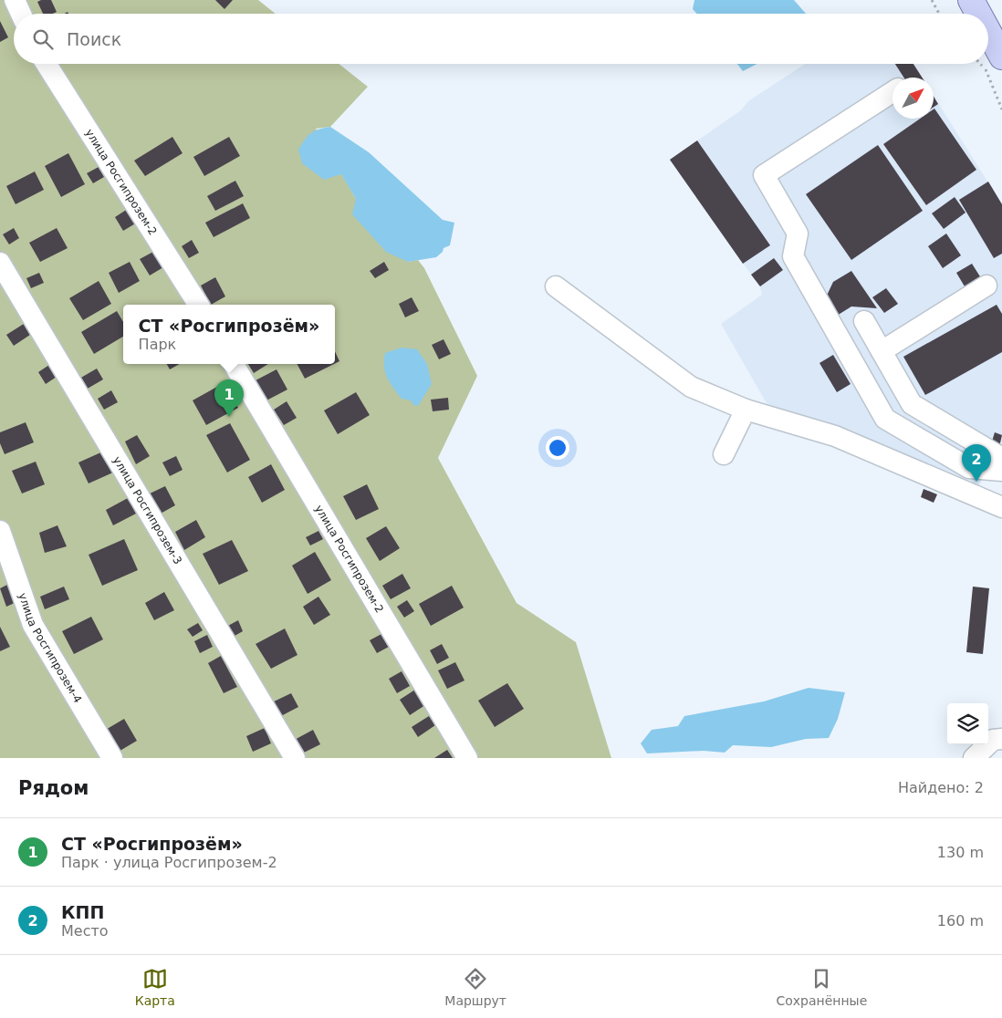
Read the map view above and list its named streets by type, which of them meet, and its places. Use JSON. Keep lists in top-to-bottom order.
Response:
{
  "streets": {
    "street": ["улица Росгипрозем-2", "улица Росгипрозем-3", "улица Росгипрозем-4"]
  },
  "north": "top right",
  "page": {
    "search": "Поиск",
    "popup": ["СТ «Росгипрозём»", "Парк"],
    "pins": ["1", "2"],
    "heading": ["Рядом", "Найдено: 2"],
    "list": [
      {
        "mark": "1",
        "name": "СТ «Росгипрозём»",
        "note": "Парк · улица Росгипрозем-2",
        "value": "130 m"
      },
      {
        "mark": "2",
        "name": "КПП",
        "note": "Место",
        "value": "160 m"
      }
    ],
    "nav": ["Карта", "Маршрут", "Сохранённые"]
  }
}
